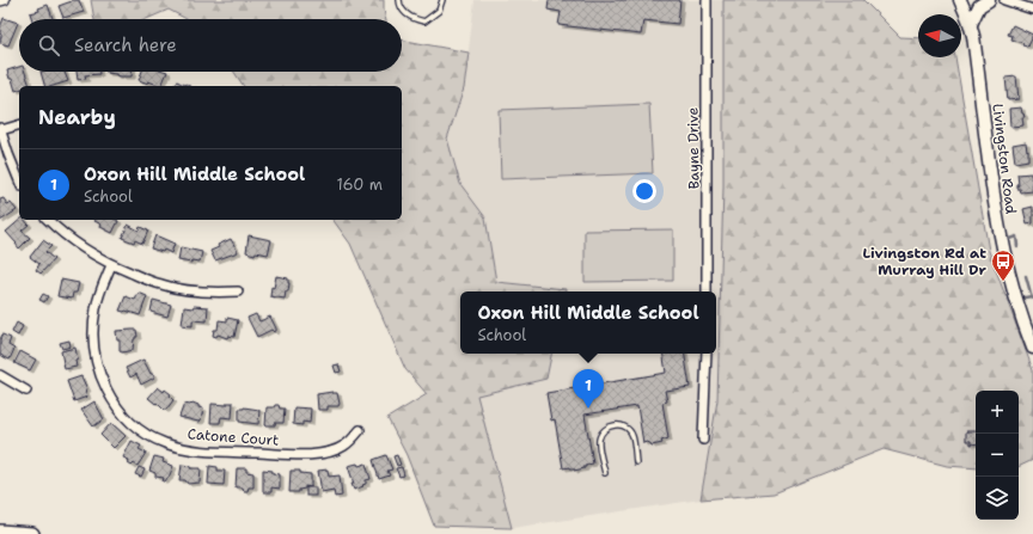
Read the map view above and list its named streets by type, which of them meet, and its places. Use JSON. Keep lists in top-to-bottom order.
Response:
{
  "streets": {
    "main road": ["Livingston Road"],
    "street": ["Bayne Drive", "Catone Court"]
  },
  "places": {
    "bus stop": ["Livingston Rd at Murray Hill Dr"]
  },
  "north": "left",
  "page": {
    "search": "Search here",
    "heading": "Nearby",
    "list": [
      {
        "mark": "1",
        "name": "Oxon Hill Middle School",
        "note": "School",
        "value": "160 m"
      }
    ],
    "popup": ["Oxon Hill Middle School", "School"],
    "pins": "1",
    "map_buttons": ["+", "−"]
  }
}
